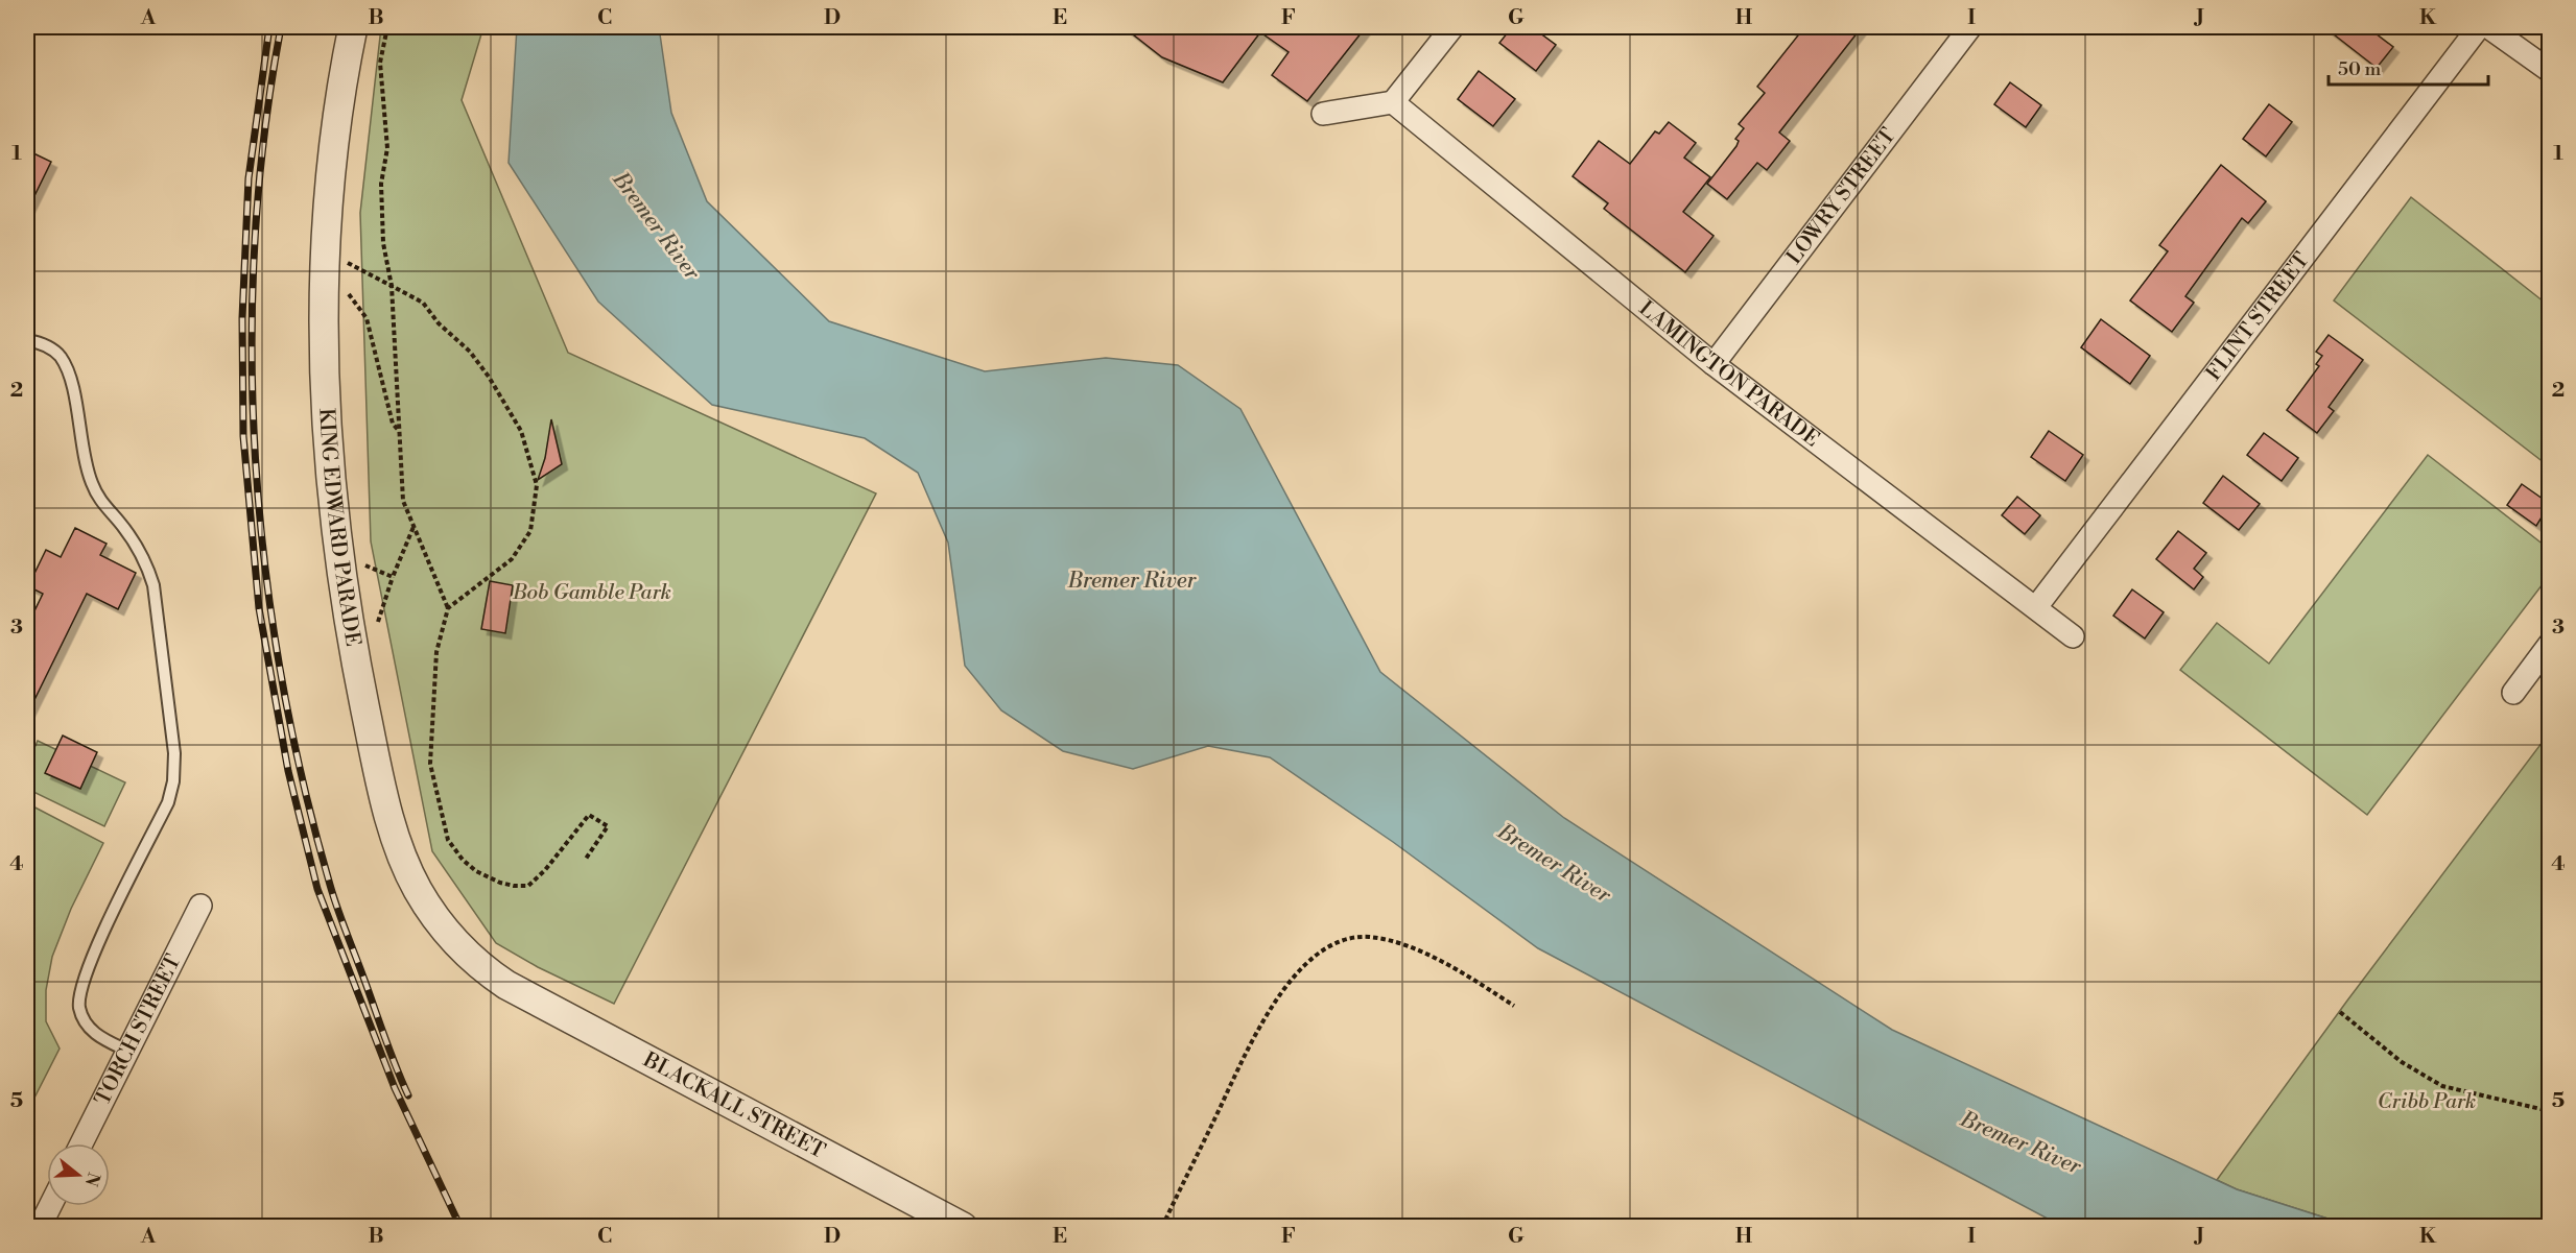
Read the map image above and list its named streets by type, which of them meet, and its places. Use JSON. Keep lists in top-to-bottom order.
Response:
{
  "streets": {
    "street": [
      "LOWRY STREET",
      "FLINT STREET",
      "LAMINGTON PARADE",
      "KING EDWARD PARADE",
      "TORCH STREET",
      "BLACKALL STREET"
    ]
  },
  "crossings": [
    ["LOWRY STREET", "LAMINGTON PARADE"],
    ["FLINT STREET", "LAMINGTON PARADE"],
    ["KING EDWARD PARADE", "BLACKALL STREET"]
  ],
  "water": ["Bremer River"],
  "parks": ["Bob Gamble Park", "Cribb Park"],
  "scale_bar": "50 m",
  "north": "right",
  "grid": {
    "columns": [
      "A",
      "B",
      "C",
      "D",
      "E",
      "F",
      "G",
      "H",
      "I",
      "J",
      "K"
    ],
    "rows": [
      "1",
      "2",
      "3",
      "4",
      "5"
    ]
  }
}
